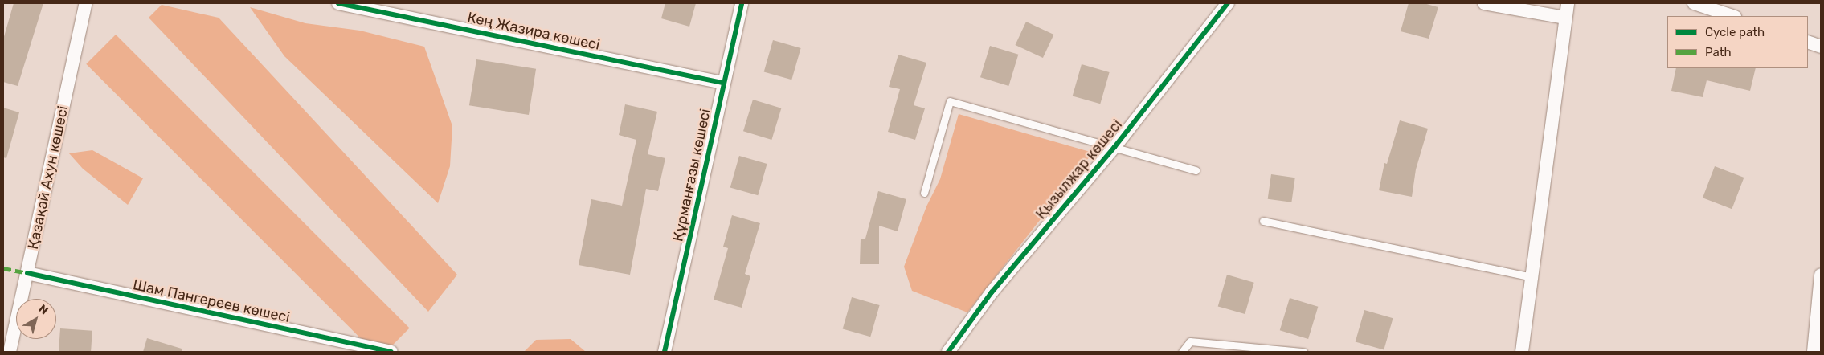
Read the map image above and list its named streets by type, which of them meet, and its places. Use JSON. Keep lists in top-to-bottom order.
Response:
{
  "streets": {
    "street": [
      "Кең Жазира көшесі",
      "Қызылжар көшесі",
      "Құрманғазы көшесі",
      "Қазақай Ахун көшесі",
      "Шам Пангереев көшесі"
    ]
  },
  "crossings": [
    ["Кең Жазира көшесі", "Құрманғазы көшесі"],
    ["Қазақай Ахун көшесі", "Шам Пангереев көшесі"]
  ],
  "legend": ["Cycle path", "Path"],
  "north": "top right"
}
